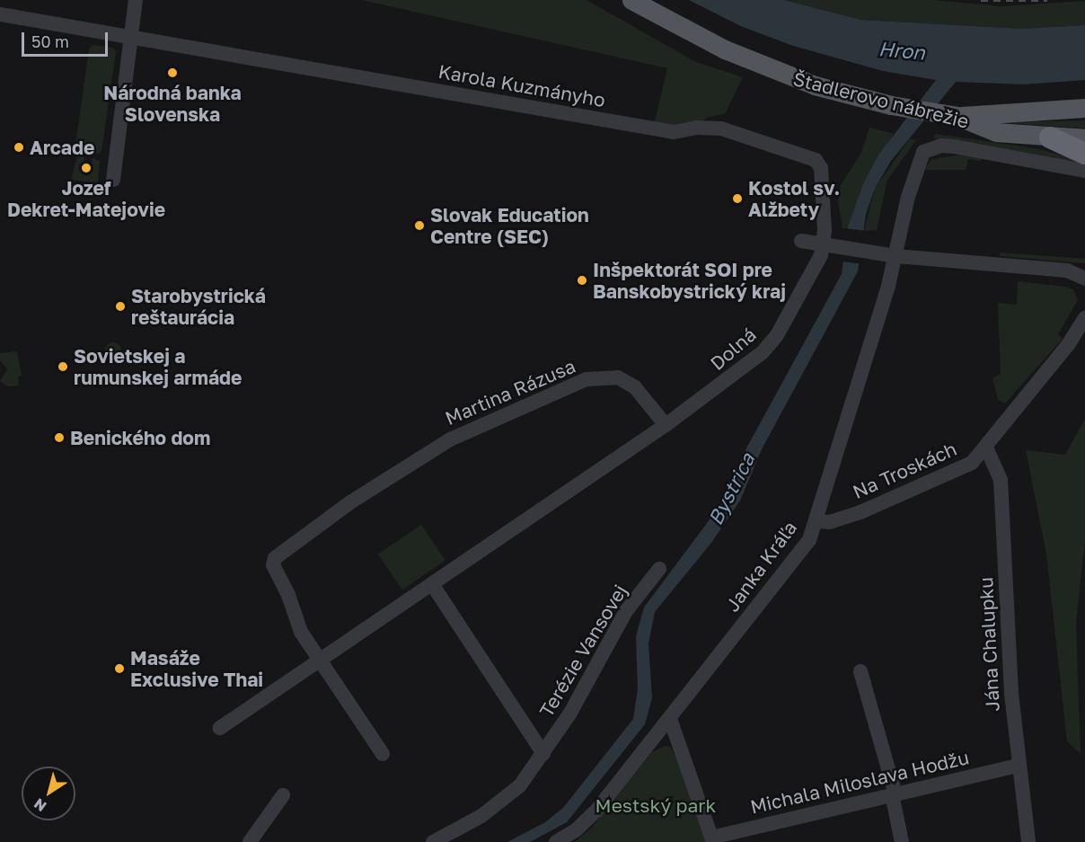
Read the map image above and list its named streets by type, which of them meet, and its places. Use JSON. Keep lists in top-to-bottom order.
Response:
{
  "streets": {
    "main road": ["Štadlerovo nábrežie"],
    "street": [
      "Karola Kuzmányho",
      "Dolná",
      "Martina Rázusa",
      "Na Troskách",
      "Janka Kráľa",
      "Jána Chalupku",
      "Terézie Vansovej",
      "Michala Miloslava Hodžu"
    ]
  },
  "crossings": [
    ["Karola Kuzmányho", "Dolná"],
    ["Dolná", "Martina Rázusa"],
    ["Na Troskách", "Janka Kráľa"],
    ["Na Troskách", "Jána Chalupku"],
    ["Jána Chalupku", "Michala Miloslava Hodžu"]
  ],
  "water": ["Hron", "Bystrica"],
  "parks": ["Mestský park"],
  "places": [
    "Národná banka Slovenska",
    "Arcade",
    "Jozef Dekret-Matejovie",
    "Kostol sv. Alžbety",
    "Slovak Education Centre (SEC)",
    "Inšpektorát SOI pre Banskobystrický kraj",
    "Starobystrická reštaurácia",
    "Sovietskej a rumunskej armáde",
    "Benického dom",
    "Masáže Exclusive Thai"
  ],
  "scale_bar": "50 m",
  "north": "bottom left"
}
